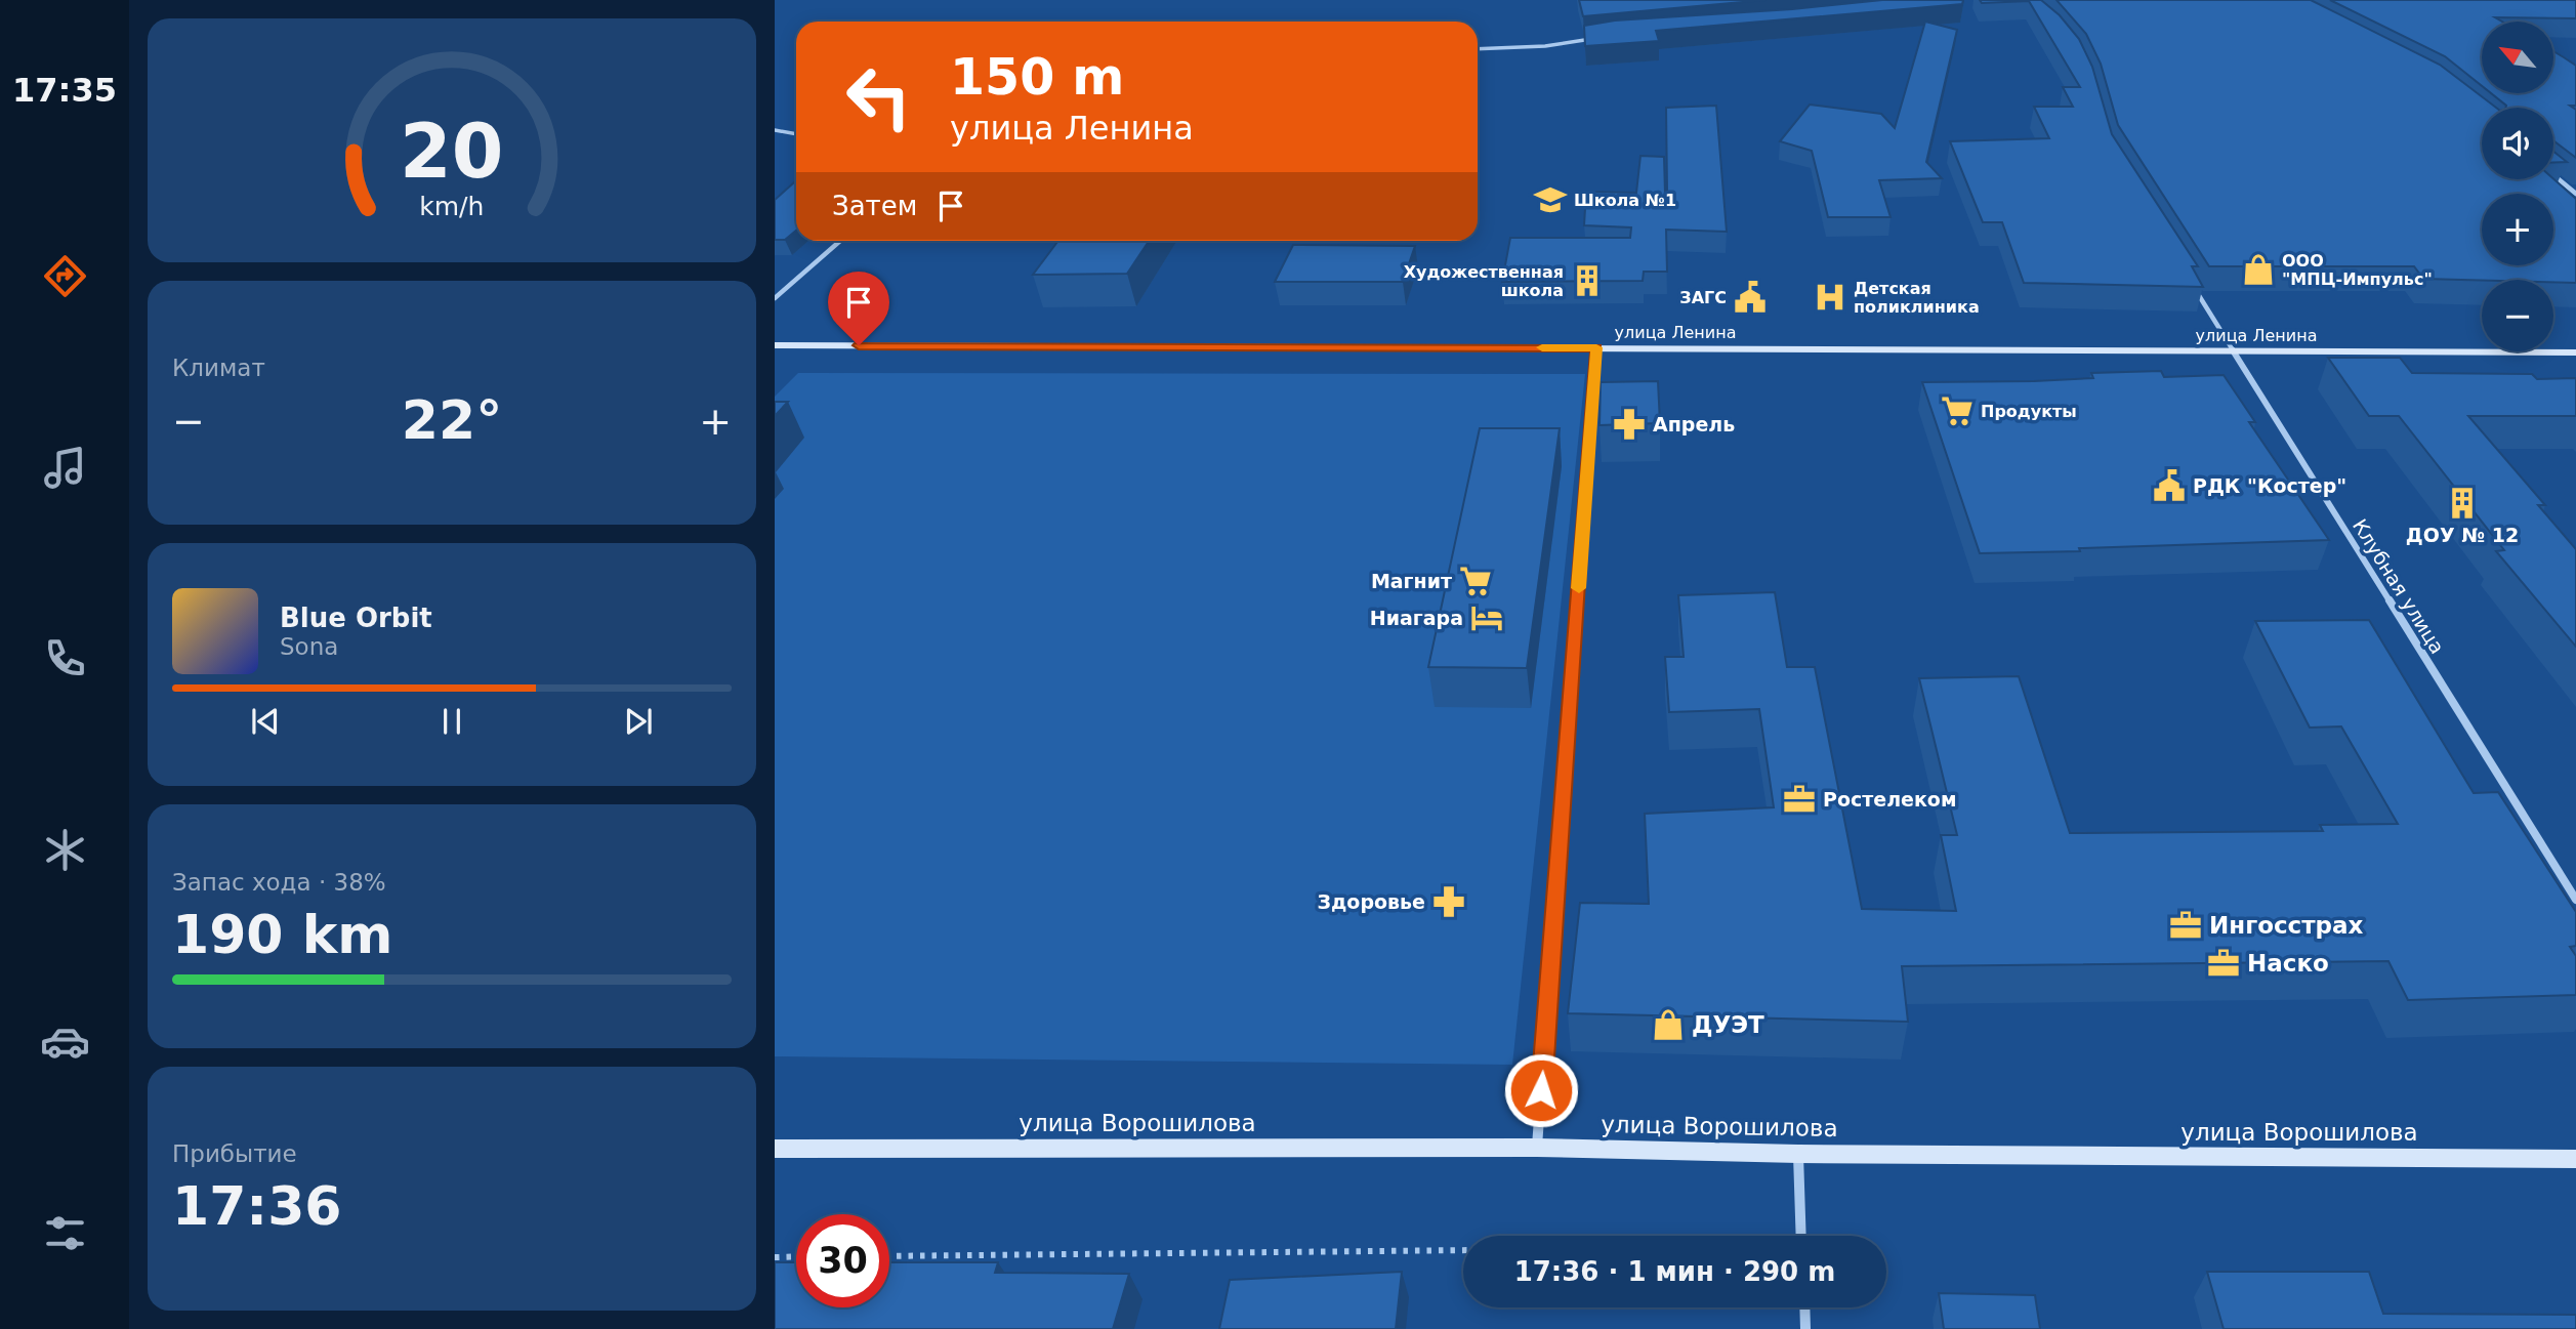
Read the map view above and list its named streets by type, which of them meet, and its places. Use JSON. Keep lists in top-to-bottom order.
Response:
{
  "streets": {
    "main road": ["улица Ленина", "улица Ворошилова"],
    "street": ["Клубная улица"]
  },
  "crossings": [
    ["улица Ленина", "Клубная улица"]
  ],
  "places": {
    "school or university": ["Школа №1"],
    "shop": ["ООО \"МПЦ-Импульс\"", "ДУЭТ"],
    "building": ["Художественная школа", "ДОУ № 12"],
    "public building": ["ЗАГС", "РДК \"Костер\""],
    "hospital": ["Детская поликлиника"],
    "supermarket": ["Продукты", "Магнит"],
    "pharmacy": ["Апрель", "Здоровье"],
    "hotel": ["Ниагара"],
    "office": ["Ростелеком", "Ингосстрах", "Наско"]
  },
  "north": "top left",
  "page": {
    "tabs": "17:35",
    "map_buttons": ["+", "−"],
    "turn": ["150 m", "улица Ленина"],
    "then": "Затем",
    "tile": [
      "Климат",
      ["Запас хода · 38%", "190 km"],
      ["Прибытие", "17:36"]
    ],
    "heat": ["−", "22°", "+"],
    "song": ["Blue Orbit", "Sona"],
    "limit": "30",
    "trip": "17:36 · 1 мин · 290 m",
    "gauge": ["20", "km/h"]
  }
}
